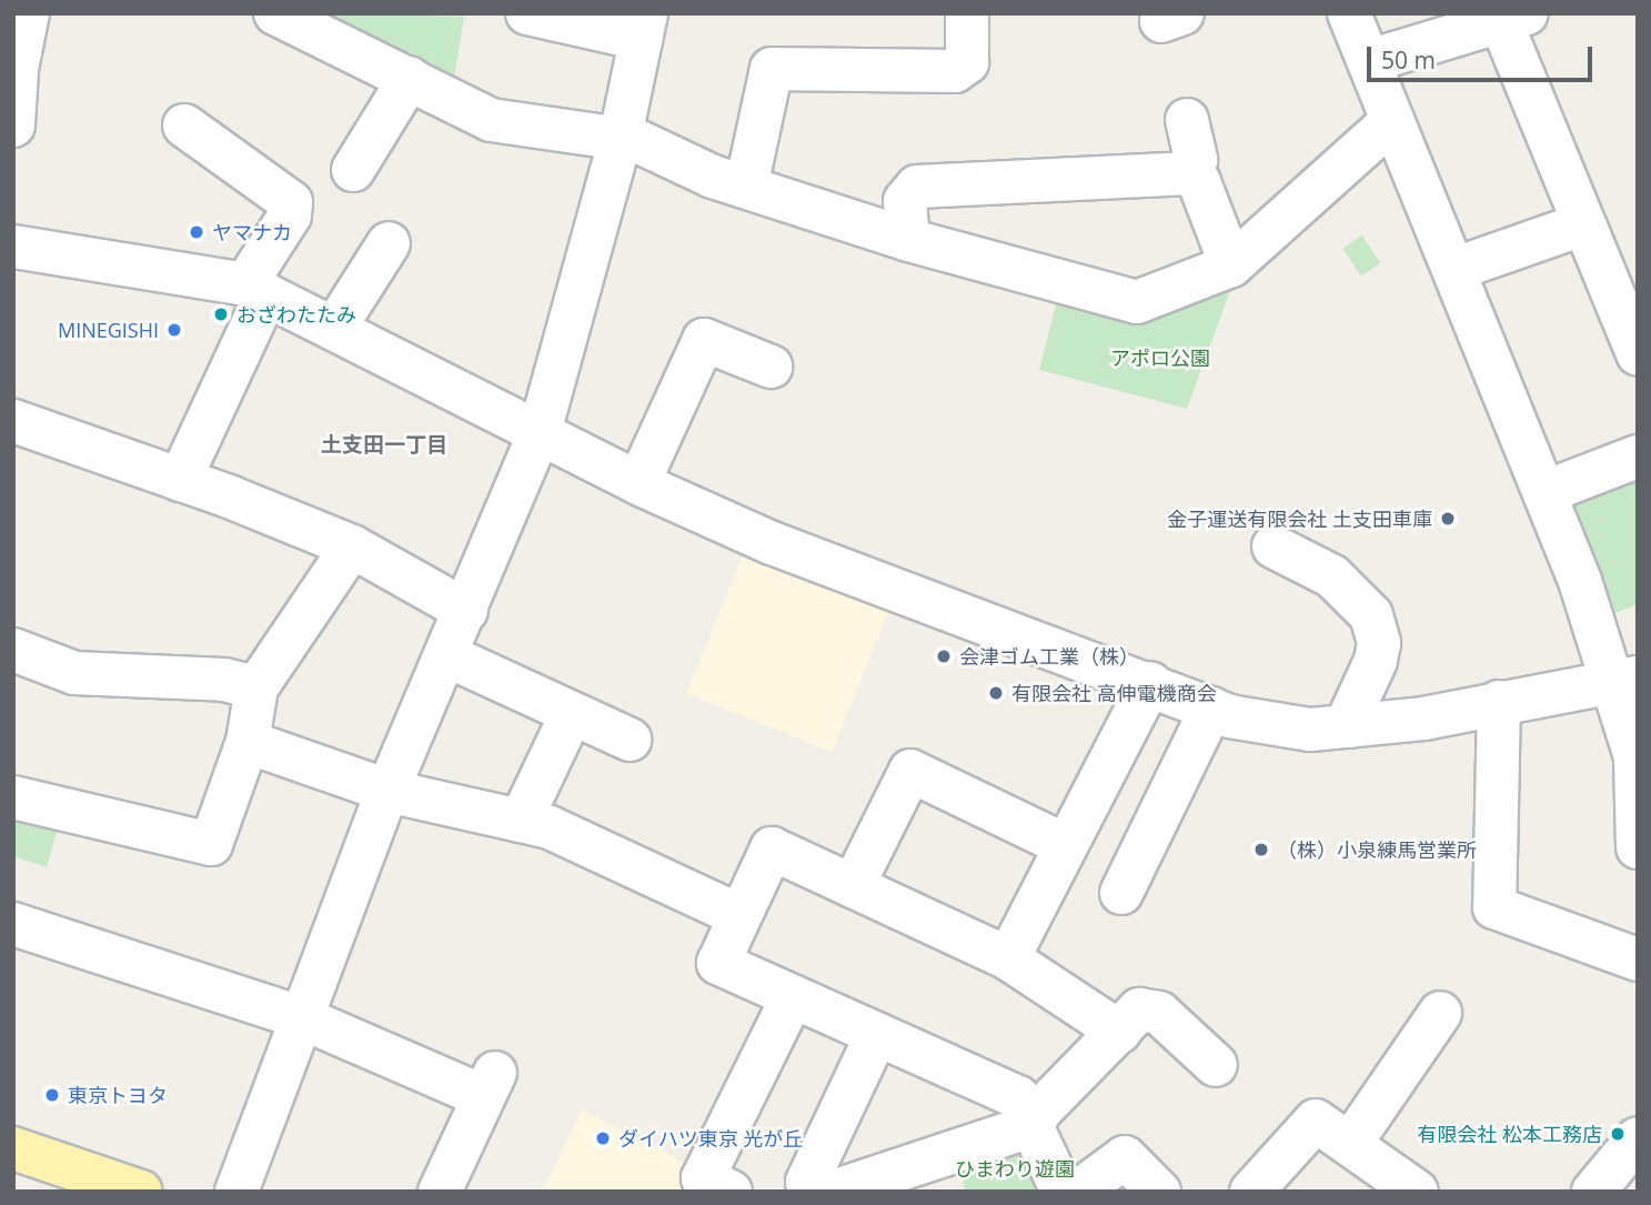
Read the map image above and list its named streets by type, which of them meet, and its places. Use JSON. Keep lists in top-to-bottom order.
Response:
{
  "districts": ["土支田一丁目"],
  "parks": ["アポロ公園", "ひまわり遊園"],
  "places": [
    "ヤマナカ",
    "おざわたたみ",
    "MINEGISHI",
    "金子運送有限会社 土支田車庫",
    "会津ゴム工業（株）",
    "有限会社 高伸電機商会",
    "（株）小泉練馬営業所",
    "東京トヨタ",
    "有限会社 松本工務店",
    "ダイハツ東京 光が丘"
  ],
  "scale_bar": "50 m"
}
